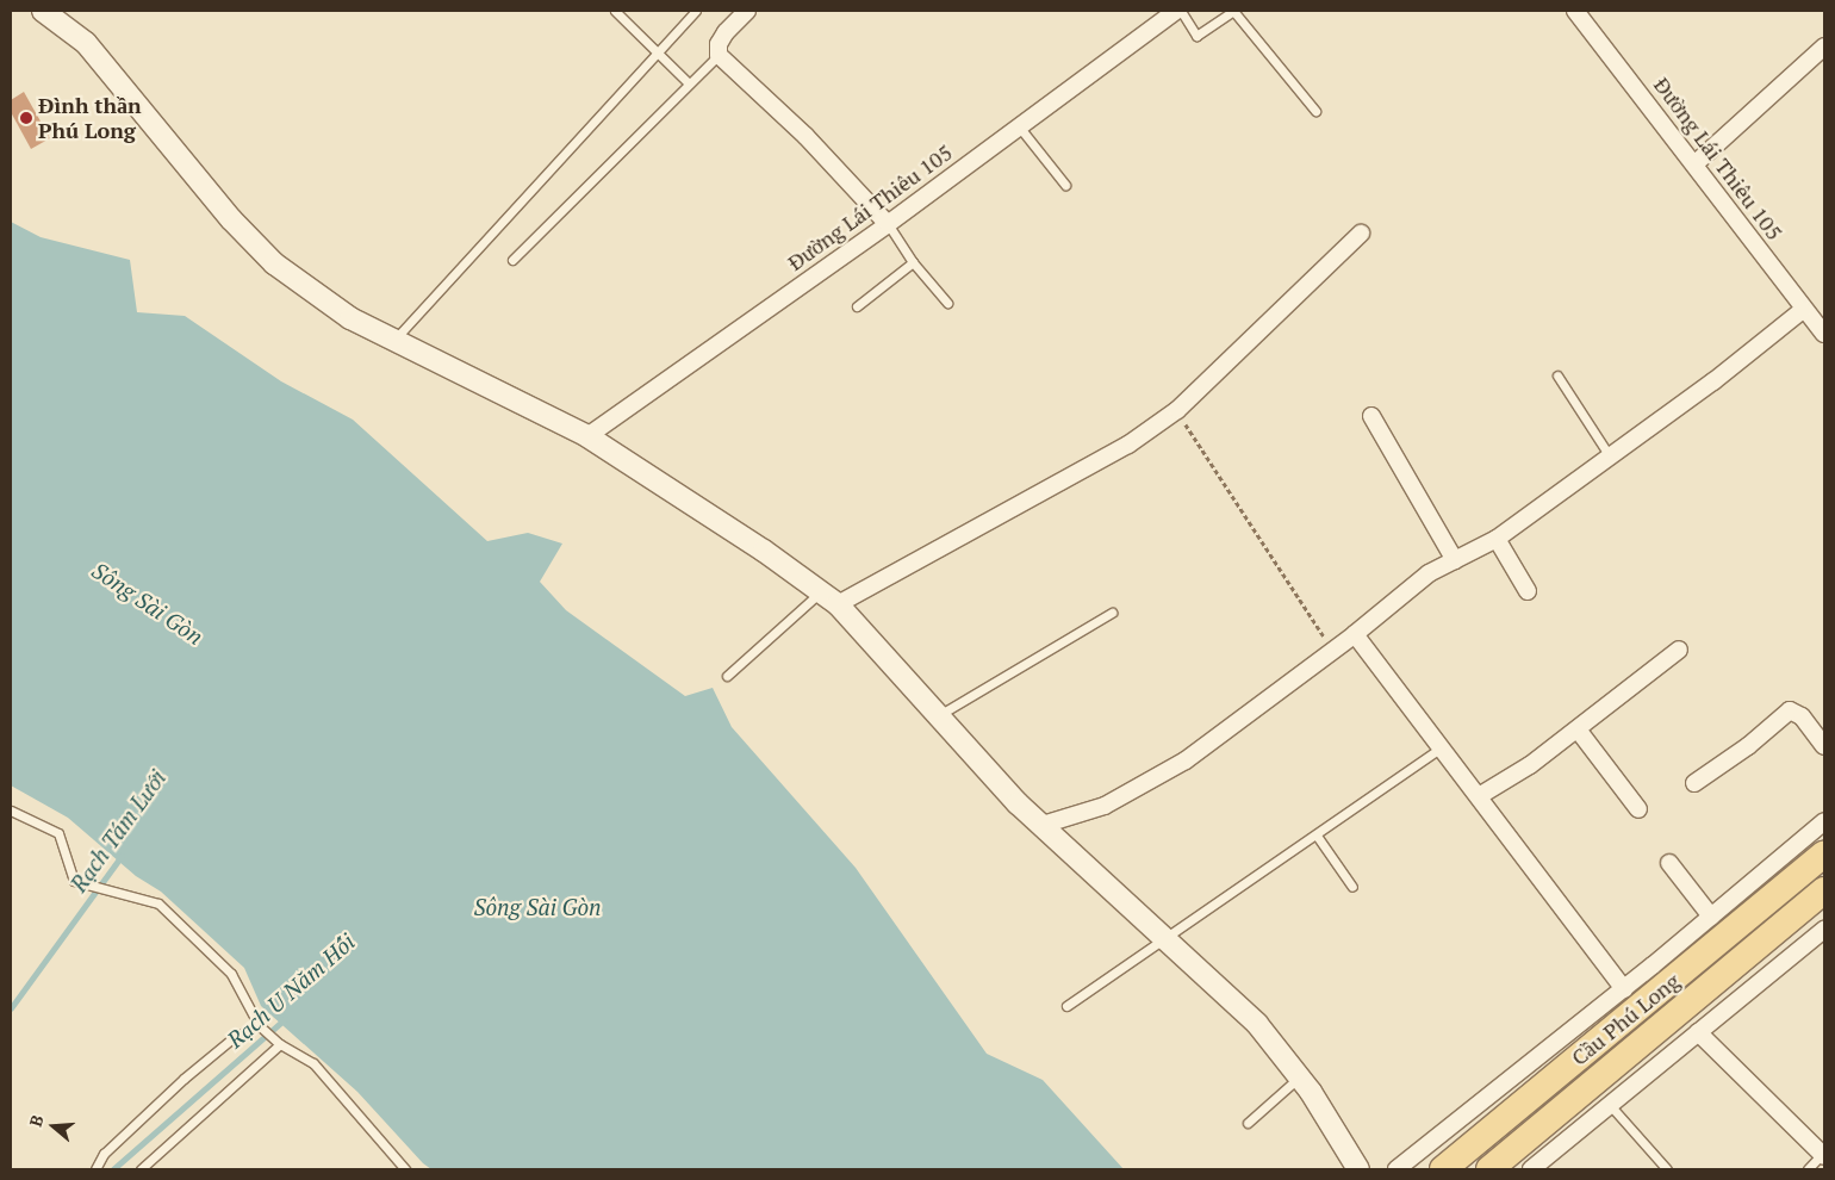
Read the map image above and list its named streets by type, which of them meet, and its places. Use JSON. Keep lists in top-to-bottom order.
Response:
{
  "streets": {
    "main road": ["Cầu Phú Long"],
    "street": ["Đường Lái Thiêu 105"]
  },
  "water": ["Sông Sài Gòn", "Rạch Tám Lưới", "Rạch U Năm Hối"],
  "places": ["Đình thần Phú Long"],
  "north": "left"
}
